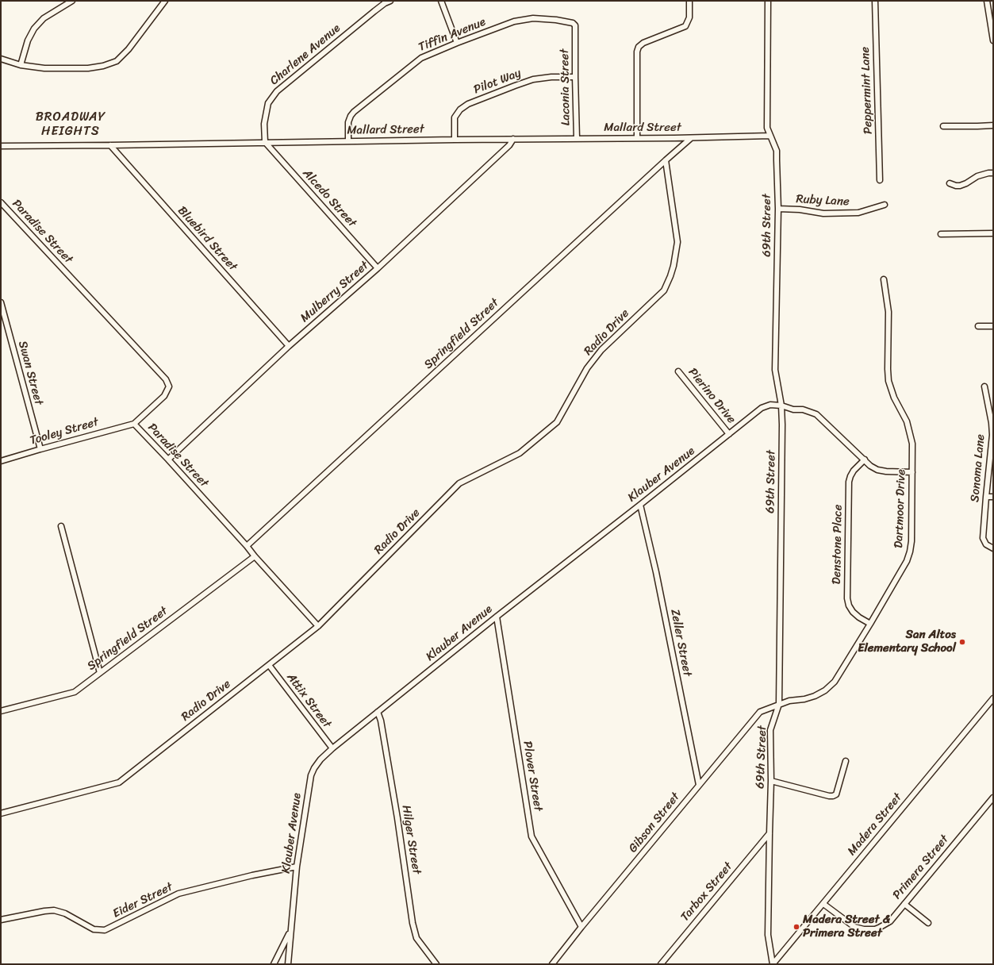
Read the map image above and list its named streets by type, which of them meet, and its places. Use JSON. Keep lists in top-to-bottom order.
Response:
{
  "streets": {
    "street": [
      "Tiffin Avenue",
      "Charlene Avenue",
      "Pilot Way",
      "Laconia Street",
      "Peppermint Lane",
      "Mallard Street",
      "Alcedo Street",
      "Ruby Lane",
      "69th Street",
      "Paradise Street",
      "Bluebird Street",
      "Mulberry Street",
      "Radio Drive",
      "Springfield Street",
      "Swan Street",
      "Pierino Drive",
      "Tooley Street",
      "Sonoma Lane",
      "Klauber Avenue",
      "Dartmoor Drive",
      "Denstone Place",
      "Zeller Street",
      "Attix Street",
      "Plover Street",
      "Gibson Street",
      "Madera Street",
      "Hilger Street",
      "Primera Street",
      "Tarbox Street",
      "Eider Street"
    ]
  },
  "crossings": [
    ["Tiffin Avenue", "Laconia Street"],
    ["Tiffin Avenue", "Mallard Street"],
    ["Charlene Avenue", "Mallard Street"],
    ["Charlene Avenue", "Alcedo Street"],
    ["Pilot Way", "Laconia Street"],
    ["Pilot Way", "Mallard Street"],
    ["Laconia Street", "Mallard Street"],
    ["Mallard Street", "Alcedo Street"],
    ["Mallard Street", "69th Street"],
    ["Mallard Street", "Bluebird Street"],
    ["Mallard Street", "Mulberry Street"],
    ["Mallard Street", "Springfield Street"],
    ["Alcedo Street", "Mulberry Street"],
    ["Ruby Lane", "69th Street"],
    ["69th Street", "Klauber Avenue"],
    ["69th Street", "Dartmoor Drive"],
    ["69th Street", "Gibson Street"],
    ["69th Street", "Madera Street"],
    ["69th Street", "Tarbox Street"],
    ["Paradise Street", "Mulberry Street"],
    ["Paradise Street", "Radio Drive"],
    ["Paradise Street", "Springfield Street"],
    ["Paradise Street", "Tooley Street"],
    ["Bluebird Street", "Mulberry Street"],
    ["Radio Drive", "Springfield Street"],
    ["Radio Drive", "Attix Street"],
    ["Swan Street", "Tooley Street"],
    ["Pierino Drive", "Klauber Avenue"],
    ["Klauber Avenue", "Dartmoor Drive"],
    ["Klauber Avenue", "Denstone Place"],
    ["Klauber Avenue", "Zeller Street"],
    ["Klauber Avenue", "Attix Street"],
    ["Klauber Avenue", "Plover Street"],
    ["Klauber Avenue", "Hilger Street"],
    ["Klauber Avenue", "Eider Street"],
    ["Dartmoor Drive", "Denstone Place"],
    ["Dartmoor Drive", "Gibson Street"],
    ["Zeller Street", "Gibson Street"],
    ["Plover Street", "Gibson Street"],
    ["Madera Street", "Primera Street"]
  ],
  "districts": ["BROADWAY HEIGHTS"],
  "places": ["San Altos Elementary School", "Madera Street & Primera Street"]
}
